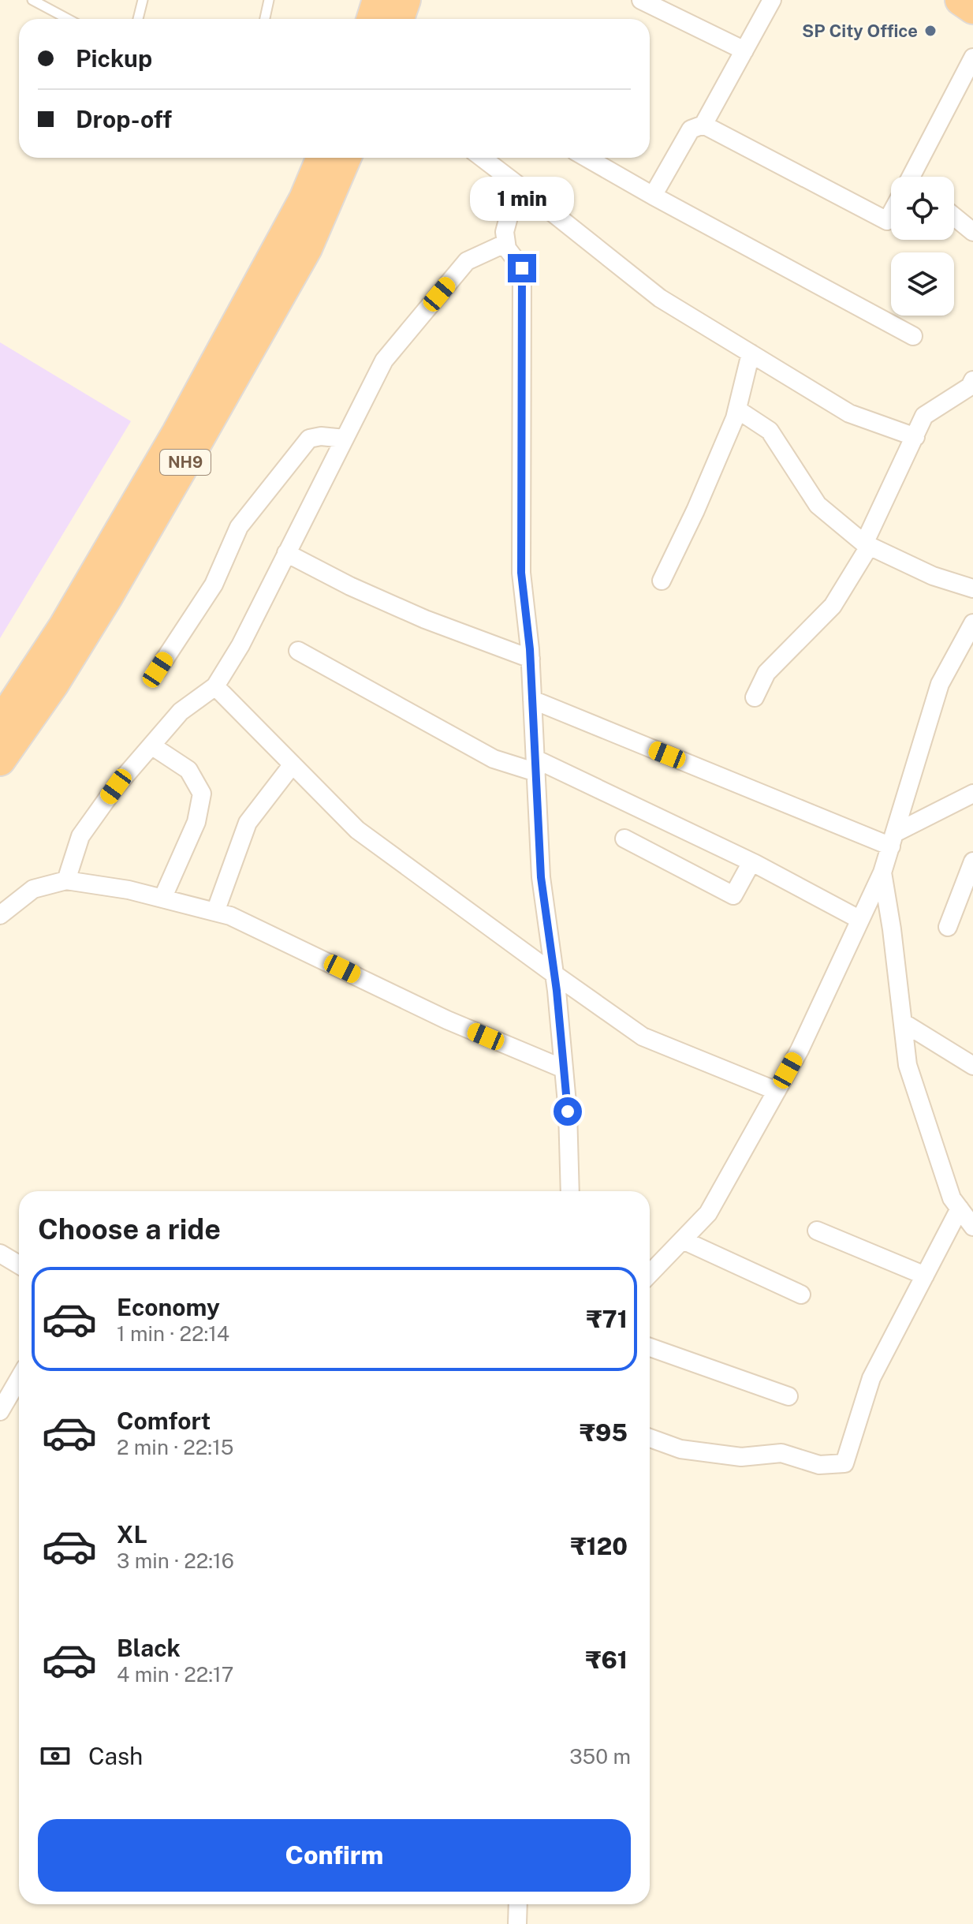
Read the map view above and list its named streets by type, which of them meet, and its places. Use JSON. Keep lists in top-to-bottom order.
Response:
{
  "streets": {
    "highway": ["NH9"]
  },
  "places": ["SP City Office"],
  "page": {
    "banner": ["Pickup", "Drop-off"],
    "bubble": "1 min",
    "heading": "Choose a ride",
    "list": [
      {
        "name": "Economy",
        "note": "1 min · 22:14",
        "value": "₹71"
      },
      {
        "name": "Comfort",
        "note": "2 min · 22:15",
        "value": "₹95"
      },
      {
        "name": "XL",
        "note": "3 min · 22:16",
        "value": "₹120"
      },
      {
        "name": "Black",
        "note": "4 min · 22:17",
        "value": "₹61"
      }
    ],
    "pay": ["Cash", "350 m"],
    "buttons": "Confirm"
  }
}
